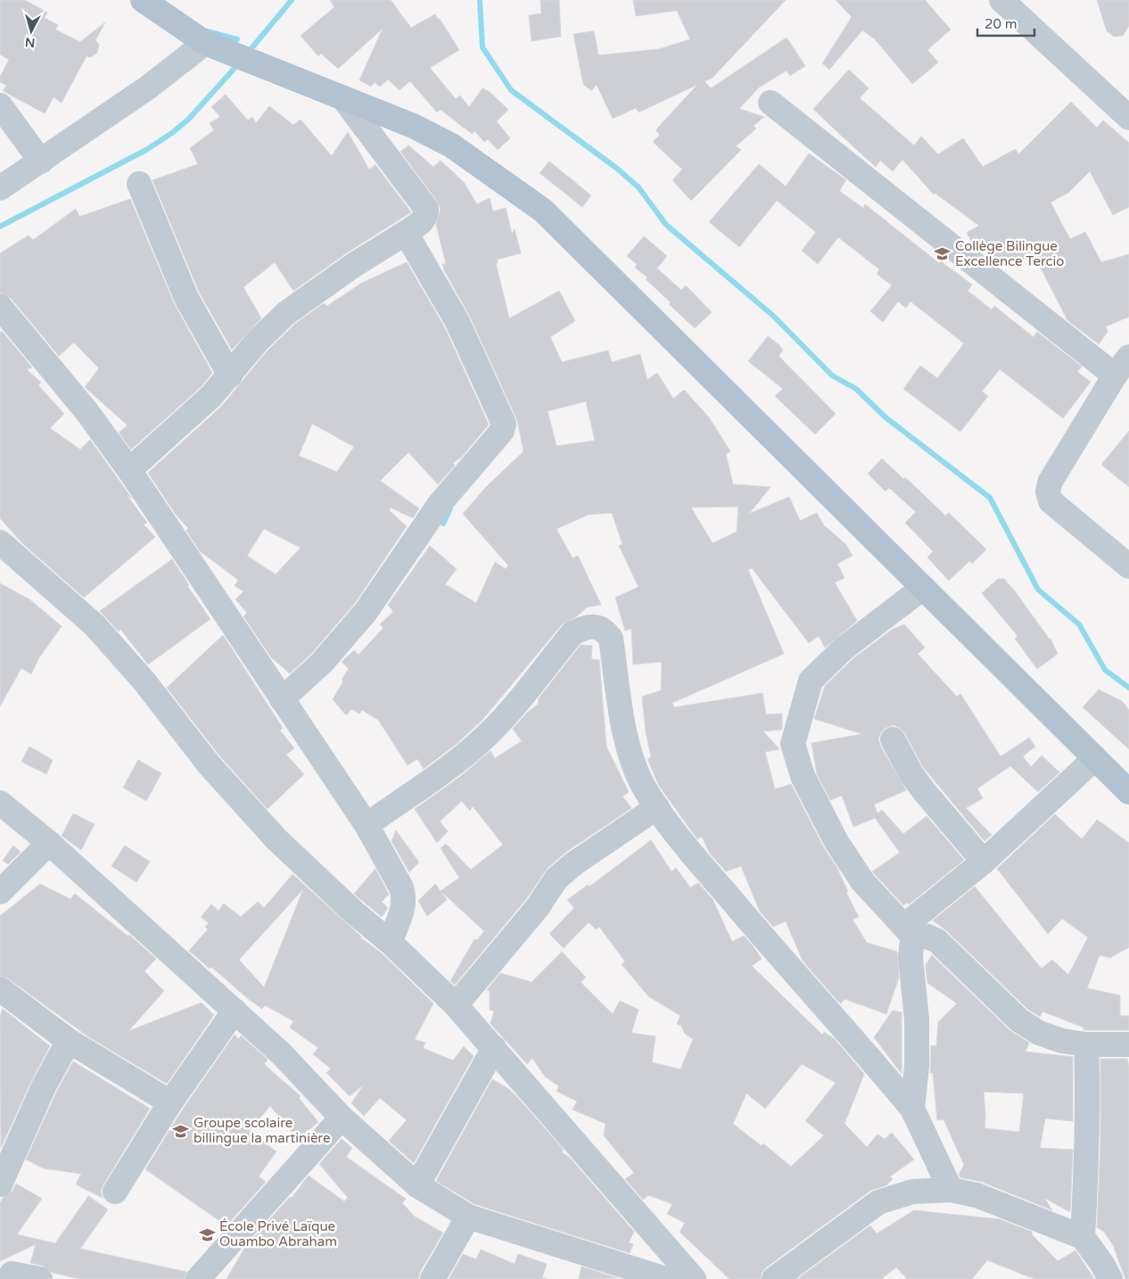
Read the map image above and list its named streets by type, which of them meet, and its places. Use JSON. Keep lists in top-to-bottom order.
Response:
{
  "places": {
    "school or university": ["Collège Bilingue Excellence Tercio", "Groupe scolaire billingue la martinière", "École Privé Laïque Ouambo Abraham"]
  },
  "scale_bar": "20 m",
  "north": "bottom"
}
